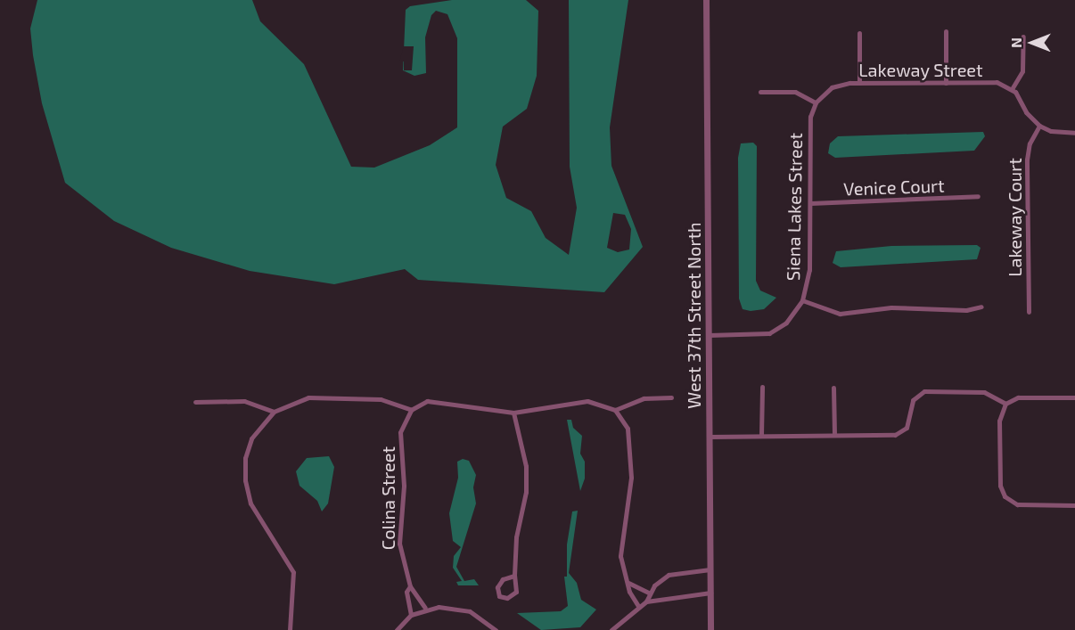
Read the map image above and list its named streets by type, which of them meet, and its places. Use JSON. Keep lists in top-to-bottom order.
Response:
{
  "streets": {
    "street": [
      "Lakeway Street",
      "Venice Court",
      "Siena Lakes Street",
      "Lakeway Court",
      "West 37th Street North",
      "Colina Street"
    ]
  },
  "crossings": [
    ["Lakeway Street", "Siena Lakes Street"],
    ["Venice Court", "Siena Lakes Street"],
    ["Siena Lakes Street", "West 37th Street North"]
  ],
  "north": "left"
}
